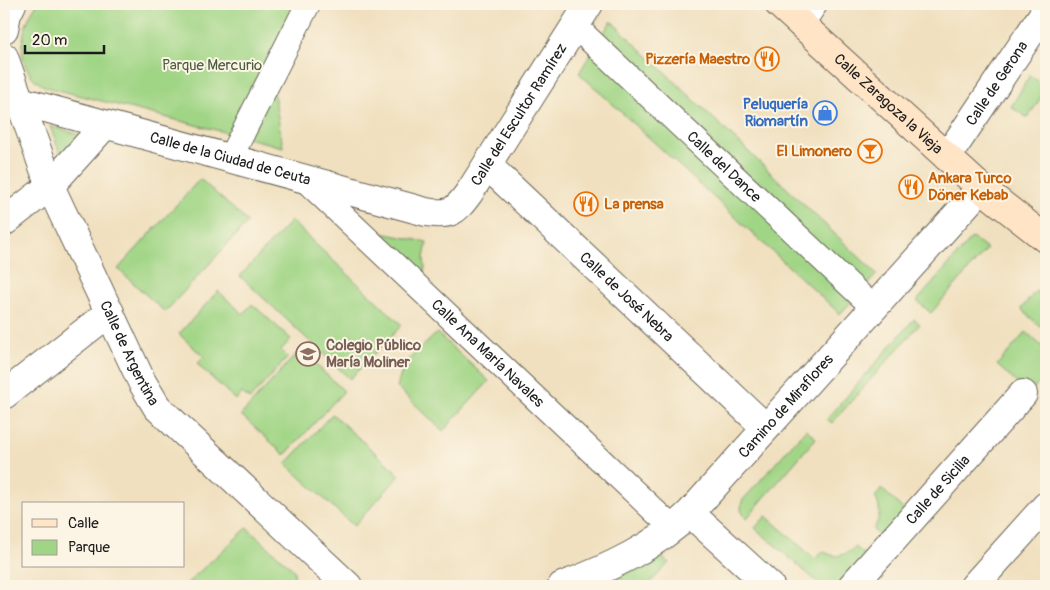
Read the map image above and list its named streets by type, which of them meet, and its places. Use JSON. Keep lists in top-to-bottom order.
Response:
{
  "streets": {
    "main road": ["Calle Zaragoza la Vieja"],
    "street": [
      "Calle de Gerona",
      "Calle del Escultor Ramírez",
      "Calle de la Ciudad de Ceuta",
      "Calle del Dance",
      "Calle de José Nebra",
      "Calle de Argentina",
      "Calle Ana María Navales",
      "Camino de Miraflores",
      "Calle de Sicilia"
    ]
  },
  "crossings": [
    ["Calle de Gerona", "Calle Zaragoza la Vieja"],
    ["Calle Zaragoza la Vieja", "Camino de Miraflores"],
    ["Calle del Escultor Ramírez", "Calle de la Ciudad de Ceuta"],
    ["Calle del Escultor Ramírez", "Calle del Dance"],
    ["Calle del Escultor Ramírez", "Calle de José Nebra"],
    ["Calle de la Ciudad de Ceuta", "Calle de Argentina"],
    ["Calle de la Ciudad de Ceuta", "Calle Ana María Navales"],
    ["Calle del Dance", "Camino de Miraflores"],
    ["Calle de José Nebra", "Camino de Miraflores"],
    ["Calle Ana María Navales", "Camino de Miraflores"]
  ],
  "parks": ["Parque Mercurio"],
  "places": {
    "restaurant": ["Pizzería Maestro", "Ankara Turco Döner Kebab", "La prensa"],
    "shop": ["Peluquería Riomartín"],
    "bar": ["El Limonero"],
    "school or university": ["Colegio Público María Moliner"]
  },
  "legend": ["Calle", "Parque"],
  "scale_bar": "20 m"
}
